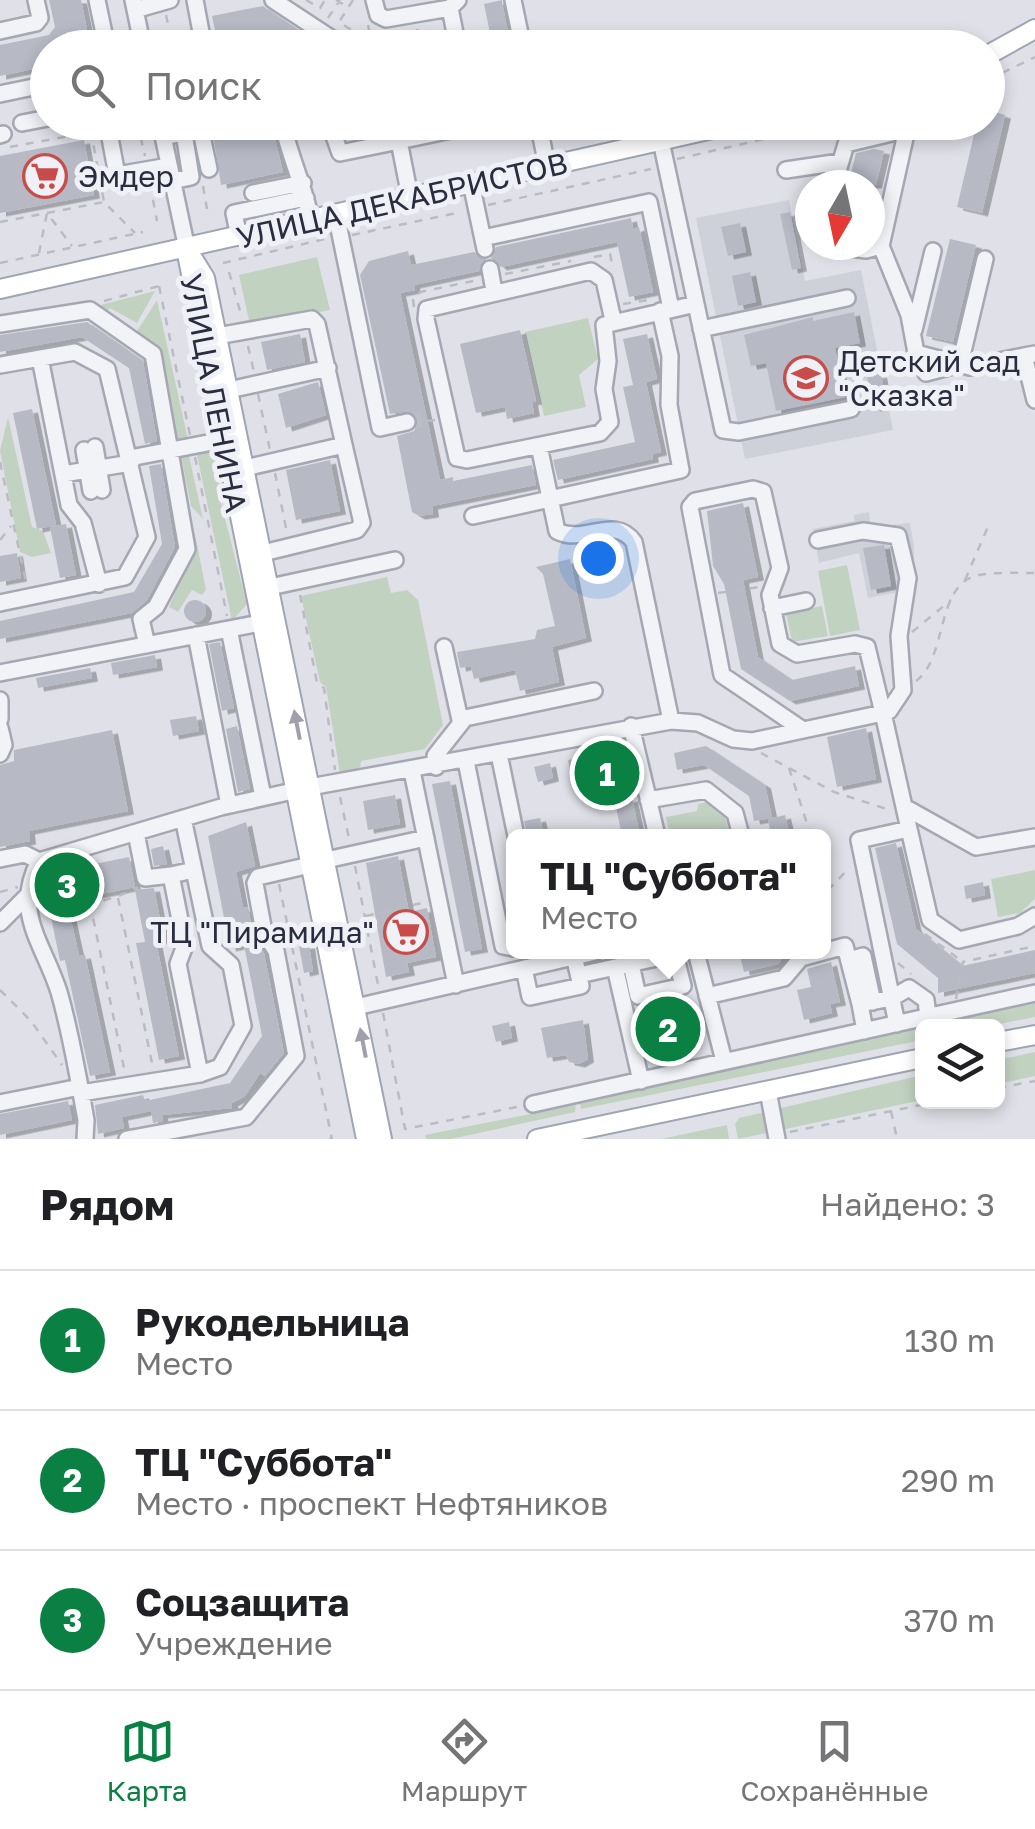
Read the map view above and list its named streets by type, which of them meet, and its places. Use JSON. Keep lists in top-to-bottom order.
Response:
{
  "streets": {
    "main road": ["УЛИЦА ДЕКАБРИСТОВ", "УЛИЦА ЛЕНИНА"]
  },
  "crossings": [
    ["УЛИЦА ДЕКАБРИСТОВ", "УЛИЦА ЛЕНИНА"]
  ],
  "places": {
    "supermarket": ["Эмдер", "ТЦ \"Пирамида\""],
    "school or university": ["Детский сад \"Сказка\""]
  },
  "north": "bottom",
  "page": {
    "search": "Поиск",
    "pins": ["1", "3", "2"],
    "popup": ["ТЦ \"Суббота\"", "Место"],
    "heading": ["Рядом", "Найдено: 3"],
    "list": [
      {
        "mark": "1",
        "name": "Рукодельница",
        "note": "Место",
        "value": "130 m"
      },
      {
        "mark": "2",
        "name": "ТЦ \"Суббота\"",
        "note": "Место · проспект Нефтяников",
        "value": "290 m"
      },
      {
        "mark": "3",
        "name": "Соцзащита",
        "note": "Учреждение",
        "value": "370 m"
      }
    ],
    "nav": ["Карта", "Маршрут", "Сохранённые"]
  }
}
